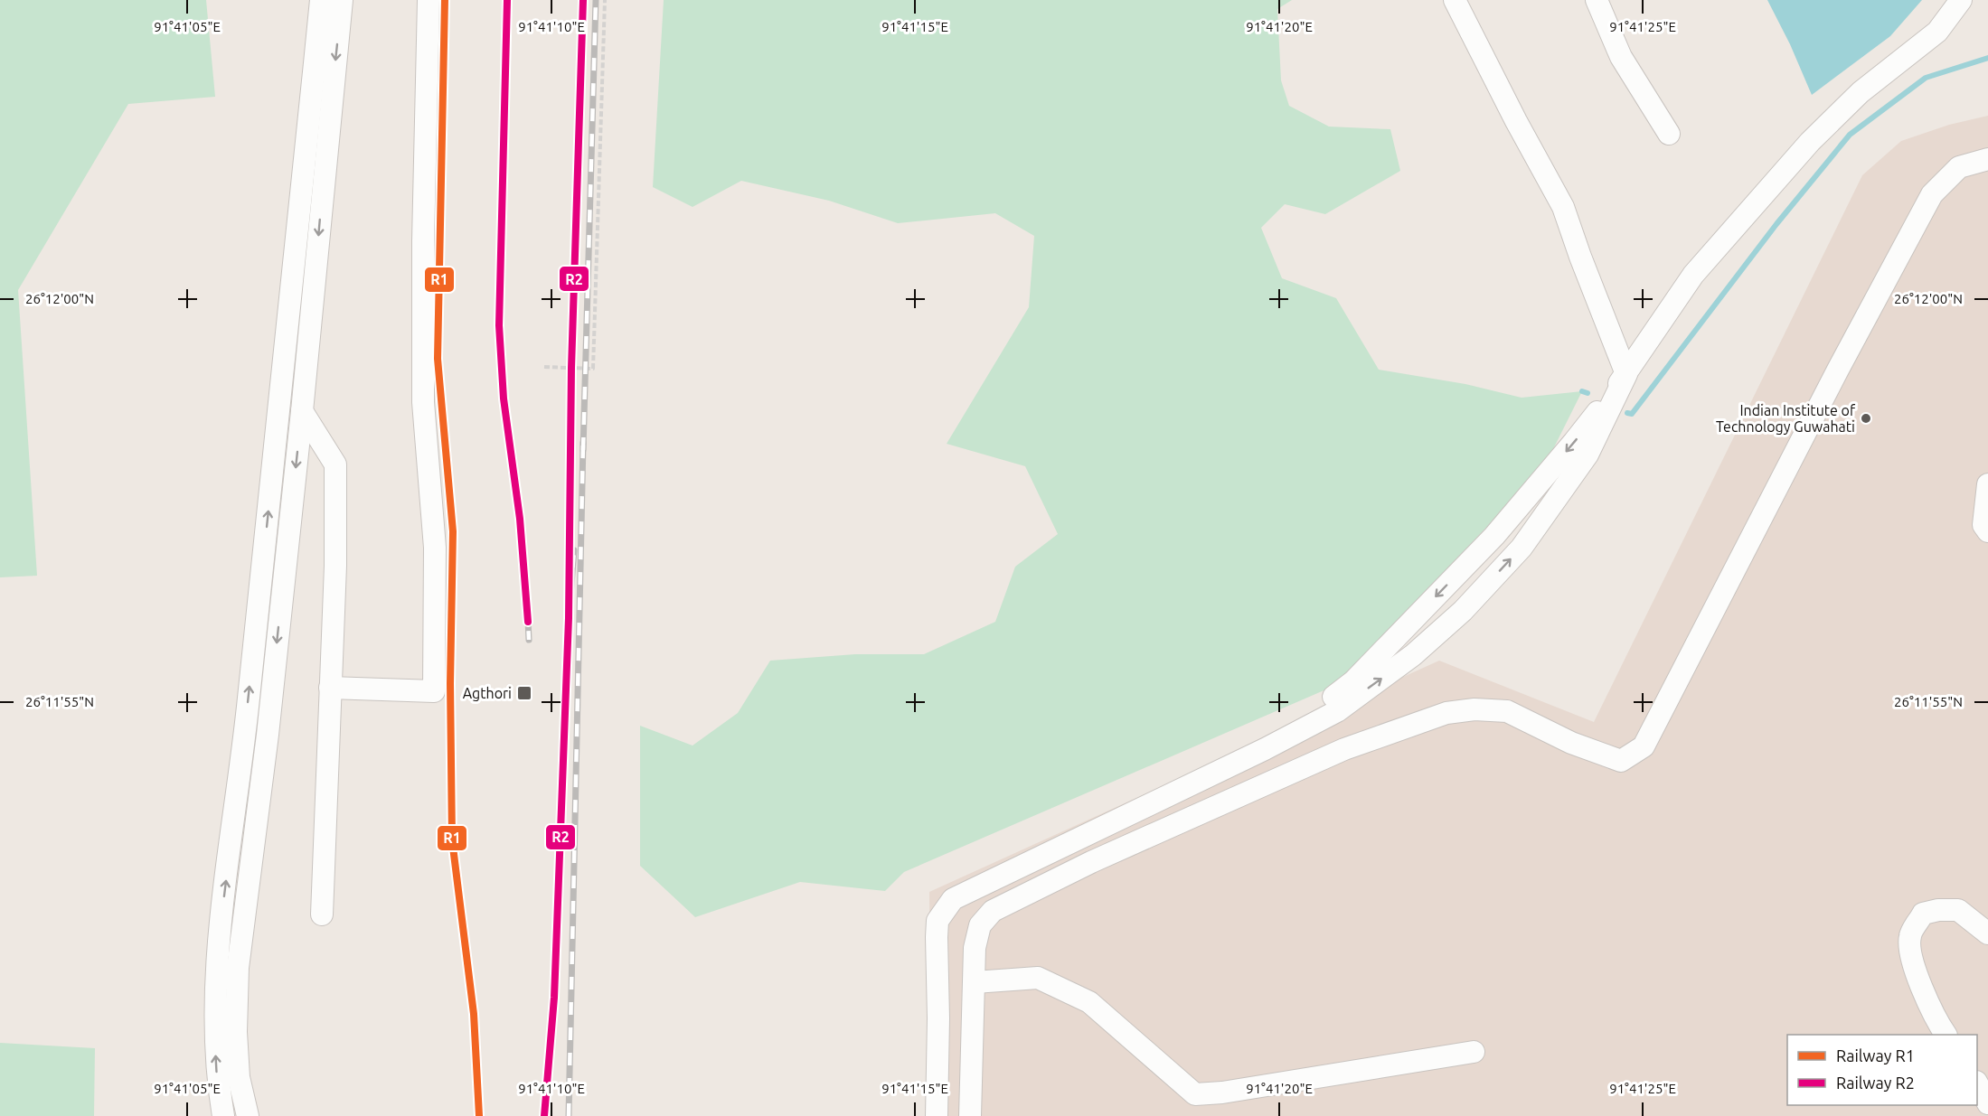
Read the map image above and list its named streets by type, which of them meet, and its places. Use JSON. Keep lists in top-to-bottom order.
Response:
{
  "places": {
    "other": ["Indian Institute of Technology Guwahati"],
    "transit": ["Agthori"]
  },
  "lines": ["rail line R1", "rail line R2"],
  "legend": ["Railway R1", "Railway R2"],
  "coordinates": [
    "91°41'05\"E",
    "91°41'10\"E",
    "91°41'15\"E",
    "91°41'20\"E",
    "91°41'25\"E",
    "26°12'00\"N",
    "26°11'55\"N"
  ]
}
